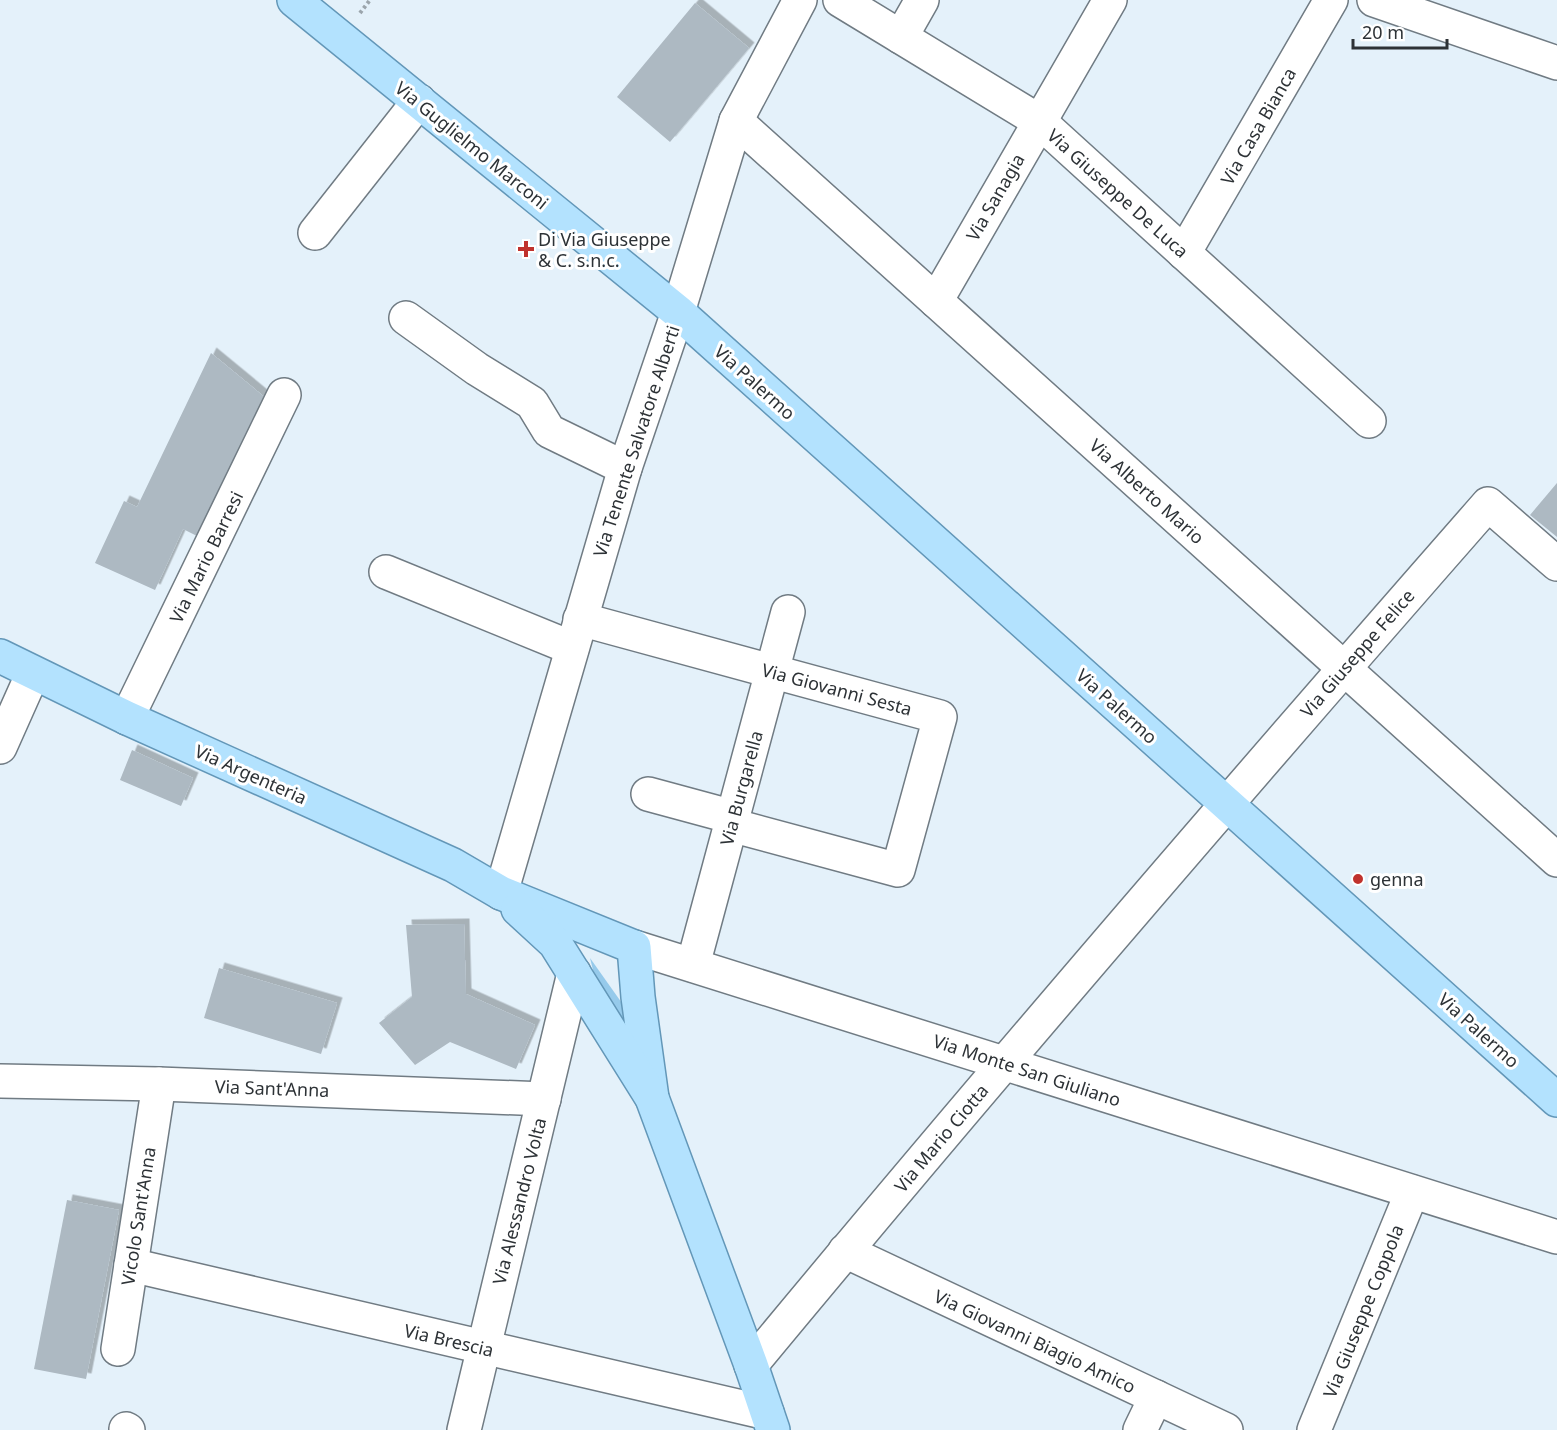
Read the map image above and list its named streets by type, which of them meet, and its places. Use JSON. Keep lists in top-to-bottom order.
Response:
{
  "streets": {
    "main road": [
      "Via Guglielmo Marconi",
      "Via Palermo",
      "Via Argenteria",
      "Via Monte San Giuliano"
    ],
    "street": [
      "Via Casa Bianca",
      "Via Giuseppe De Luca",
      "Via Sanagia",
      "Via Tenente Salvatore Alberti",
      "Via Alberto Mario",
      "Via Mario Barresi",
      "Via Giuseppe Felice",
      "Via Giovanni Sesta",
      "Via Burgarella",
      "Via Sant'Anna",
      "Via Mario Ciotta",
      "Via Alessandro Volta",
      "Vicolo Sant'Anna",
      "Via Giuseppe Coppola",
      "Via Brescia",
      "Via Giovanni Biagio Amico"
    ]
  },
  "crossings": [
    ["Via Casa Bianca", "Via Giuseppe De Luca"],
    ["Via Guglielmo Marconi", "Via Palermo"],
    ["Via Guglielmo Marconi", "Via Tenente Salvatore Alberti"],
    ["Via Giuseppe De Luca", "Via Sanagia"],
    ["Via Sanagia", "Via Alberto Mario"],
    ["Via Palermo", "Via Tenente Salvatore Alberti"],
    ["Via Palermo", "Via Giuseppe Felice"],
    ["Via Palermo", "Via Mario Ciotta"],
    ["Via Tenente Salvatore Alberti", "Via Alberto Mario"],
    ["Via Tenente Salvatore Alberti", "Via Giovanni Sesta"],
    ["Via Tenente Salvatore Alberti", "Via Argenteria"],
    ["Via Tenente Salvatore Alberti", "Via Monte San Giuliano"],
    ["Via Alberto Mario", "Via Giuseppe Felice"],
    ["Via Mario Barresi", "Via Argenteria"],
    ["Via Giuseppe Felice", "Via Mario Ciotta"],
    ["Via Giovanni Sesta", "Via Burgarella"],
    ["Via Argenteria", "Via Monte San Giuliano"],
    ["Via Burgarella", "Via Monte San Giuliano"],
    ["Via Monte San Giuliano", "Via Mario Ciotta"],
    ["Via Monte San Giuliano", "Via Giuseppe Coppola"],
    ["Via Sant'Anna", "Via Alessandro Volta"],
    ["Via Sant'Anna", "Vicolo Sant'Anna"],
    ["Via Mario Ciotta", "Via Giovanni Biagio Amico"],
    ["Via Alessandro Volta", "Via Brescia"],
    ["Vicolo Sant'Anna", "Via Brescia"]
  ],
  "places": {
    "health": ["Di Via Giuseppe & C. s.n.c."],
    "other": ["genna"]
  },
  "scale_bar": "20 m"
}
